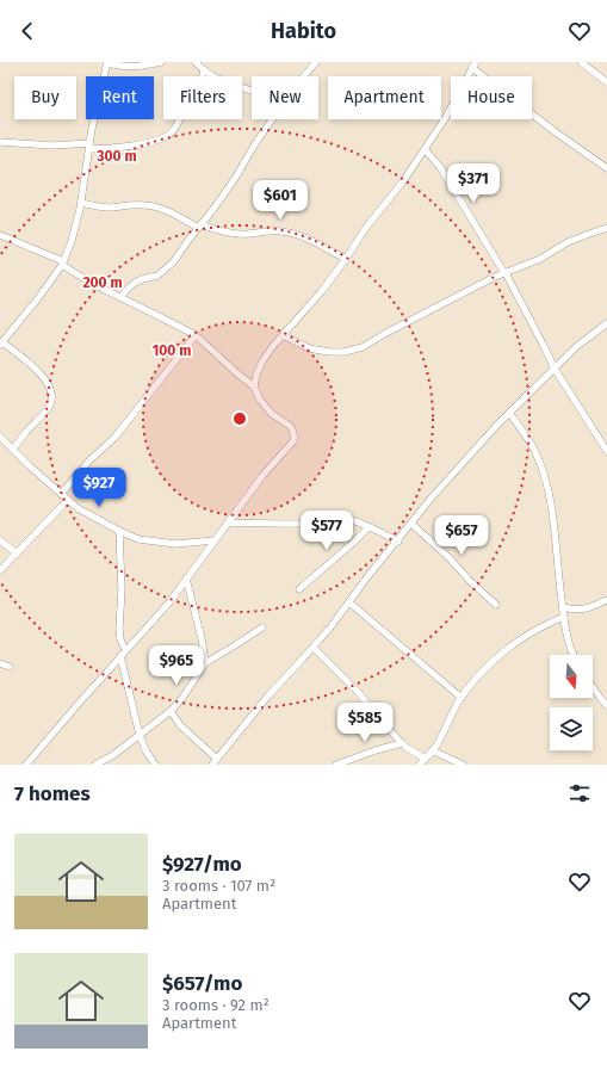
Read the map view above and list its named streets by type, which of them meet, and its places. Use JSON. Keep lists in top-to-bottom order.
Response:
{
  "north": "bottom",
  "page": {
    "header": "Habito",
    "chip": [
      "Buy",
      "Rent",
      "Filters",
      "New",
      "Apartment",
      "House"
    ],
    "price": [
      "$371",
      "$601",
      "$927",
      "$577",
      "$657",
      "$965",
      "$585"
    ],
    "heading": "7 homes",
    "list": [
      {
        "name": "$927/mo",
        "note": "3 rooms · 107 m² · Apartment"
      },
      {
        "name": "$657/mo",
        "note": "3 rooms · 92 m² · Apartment"
      }
    ]
  },
  "rings": ["300 m", "200 m", "100 m"]
}
